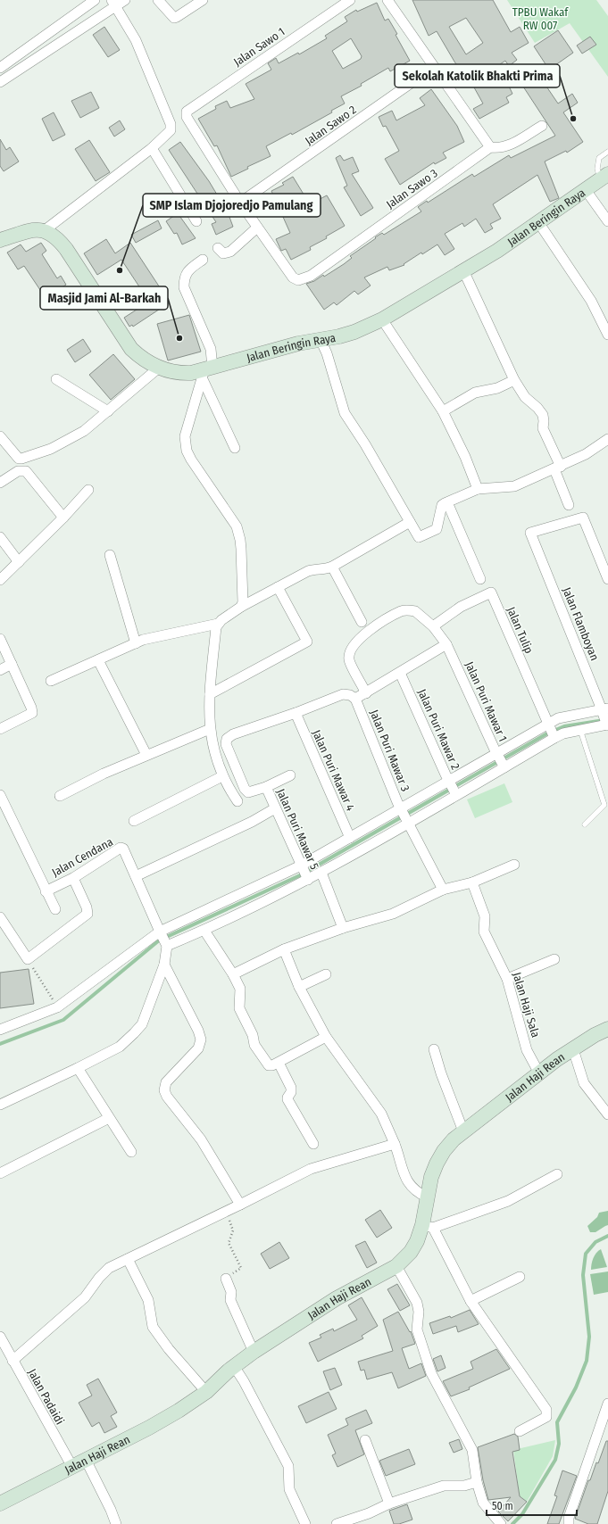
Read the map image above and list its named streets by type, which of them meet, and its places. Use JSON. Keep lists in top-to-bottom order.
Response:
{
  "streets": {
    "street": [
      "Jalan Sawo 1",
      "Jalan Sawo 2",
      "Jalan Sawo 3",
      "Jalan Beringin Raya",
      "Jalan Flamboyan",
      "Jalan Tulip",
      "Jalan Puri Mawar 1",
      "Jalan Puri Mawar 2",
      "Jalan Puri Mawar 3",
      "Jalan Puri Mawar 4",
      "Jalan Puri Mawar 5",
      "Jalan Cendana",
      "Jalan Haji Sala",
      "Jalan Haji Rean",
      "Jalan Padaidi"
    ]
  },
  "crossings": [
    ["Jalan Sawo 1", "Jalan Sawo 2"],
    ["Jalan Tulip", "Jalan Puri Mawar 1"],
    ["Jalan Haji Sala", "Jalan Haji Rean"],
    ["Jalan Haji Rean", "Jalan Padaidi"]
  ],
  "parks": ["TPBU Wakaf RW 007"],
  "places": ["Sekolah Katolik Bhakti Prima", "SMP Islam Djojoredjo Pamulang", "Masjid Jami Al-Barkah"],
  "scale_bar": "50 m"
}
